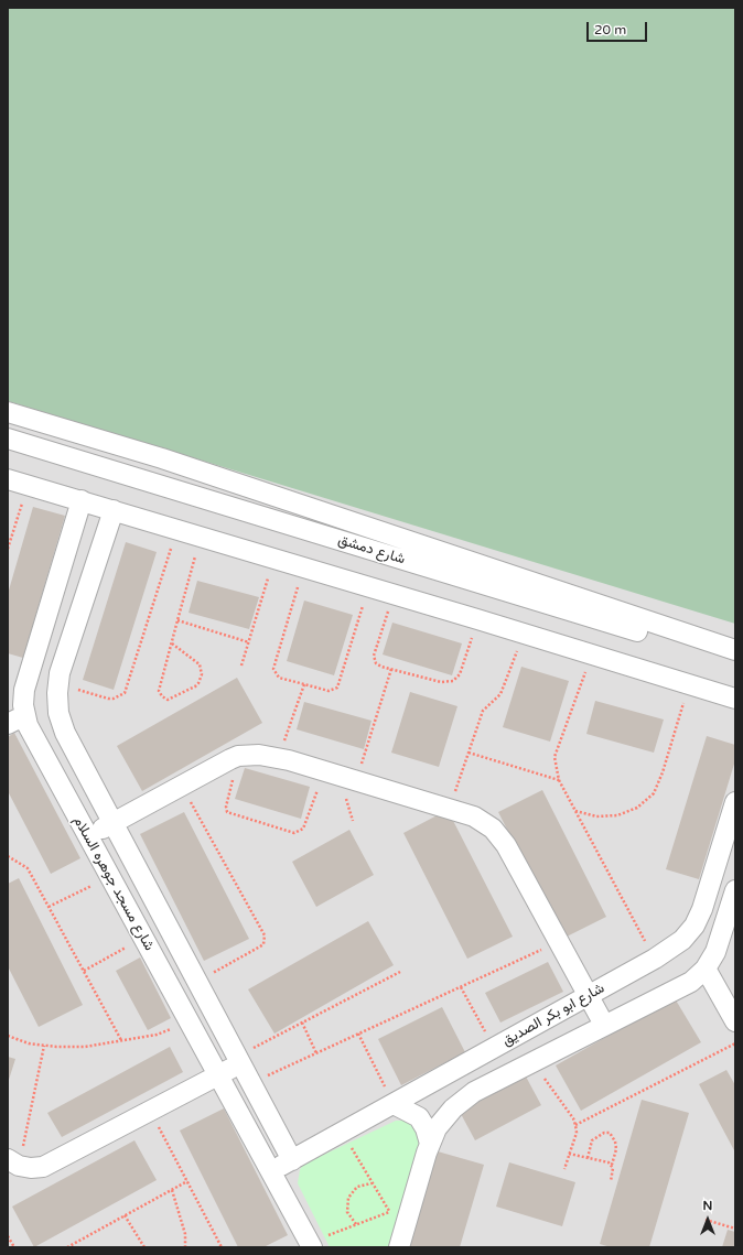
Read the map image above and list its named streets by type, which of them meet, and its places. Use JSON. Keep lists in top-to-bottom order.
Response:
{
  "streets": {
    "street": ["شارع دمشق", "شارع مسجد جوهره السلام", "شارع ابو بكر الصديق"]
  },
  "crossings": [
    ["شارع مسجد جوهره السلام", "شارع ابو بكر الصديق"]
  ],
  "scale_bar": "20 m",
  "north": "top"
}
